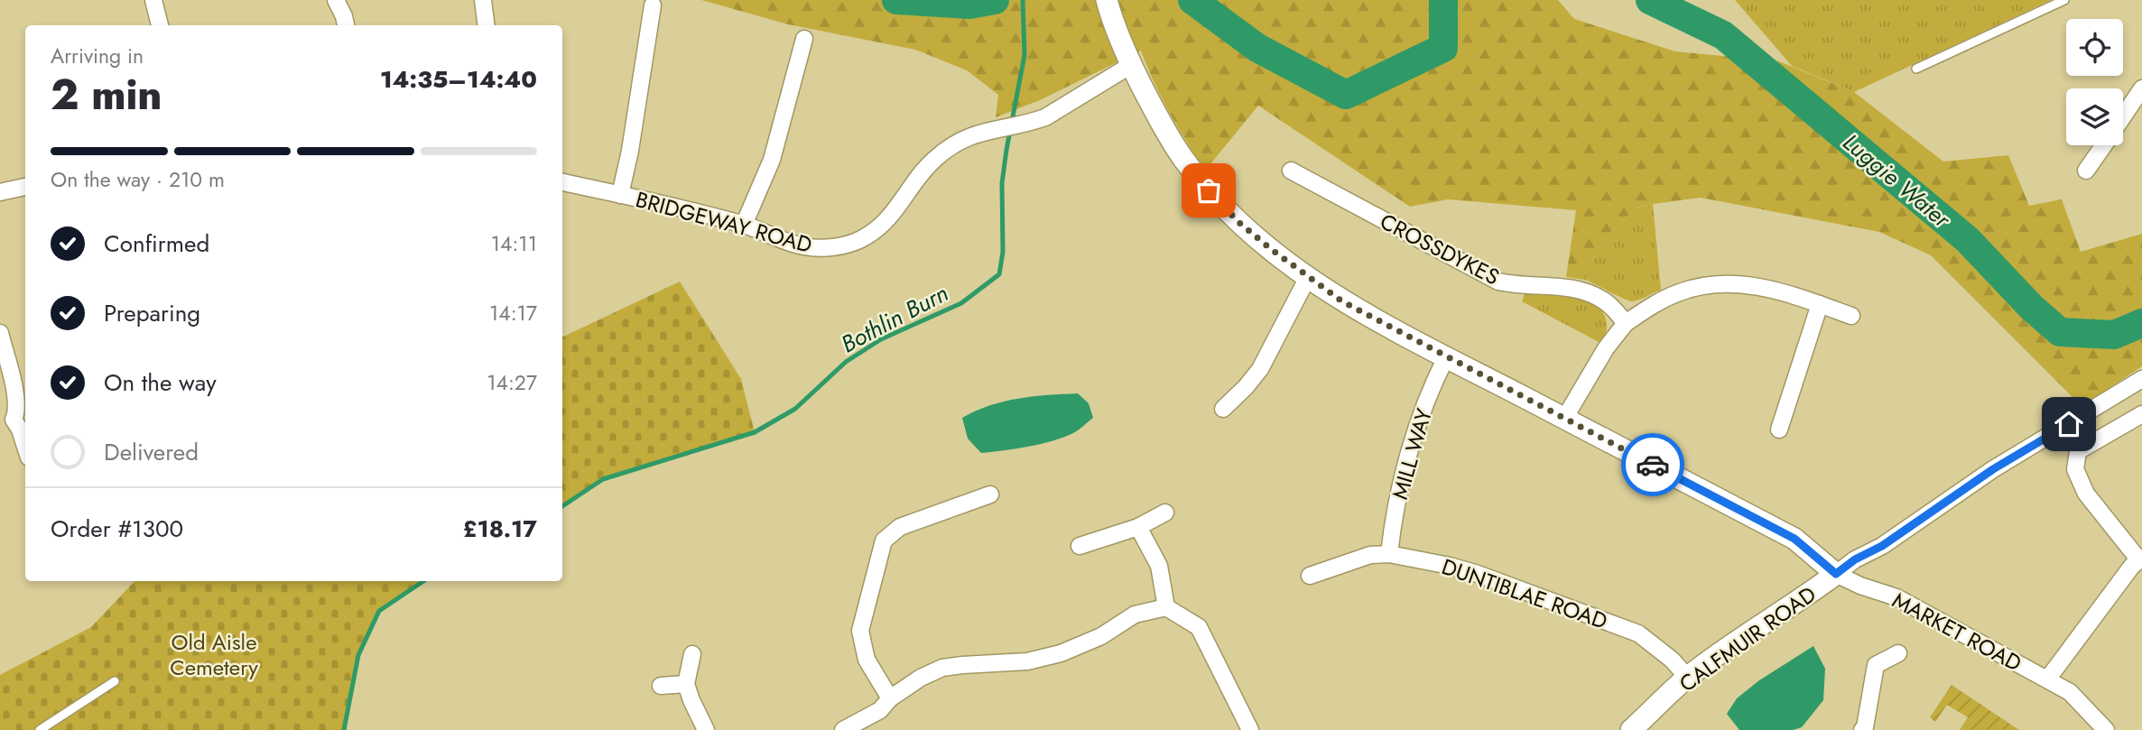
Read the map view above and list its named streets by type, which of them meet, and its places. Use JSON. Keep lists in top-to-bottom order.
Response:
{
  "streets": {
    "street": [
      "BRIDGEWAY ROAD",
      "CROSSDYKES",
      "MILL WAY",
      "DUNTIBLAE ROAD",
      "MARKET ROAD",
      "CALFMUIR ROAD"
    ]
  },
  "crossings": [
    ["BRIDGEWAY ROAD", "MARKET ROAD"],
    ["MILL WAY", "DUNTIBLAE ROAD"],
    ["MILL WAY", "MARKET ROAD"],
    ["DUNTIBLAE ROAD", "CALFMUIR ROAD"],
    ["MARKET ROAD", "CALFMUIR ROAD"]
  ],
  "water": ["Luggie Water", "Bothlin Burn"],
  "parks": ["Old Aisle Cemetery"],
  "page": {
    "heading": ["2 min", "Arriving in", "14:35–14:40"],
    "panel": ["Order #1300", "£18.17"],
    "bar": "On the way · 210 m",
    "list": [
      ["Confirmed", "14:11"],
      ["Preparing", "14:17"],
      ["On the way", "14:27"],
      "Delivered"
    ]
  }
}
